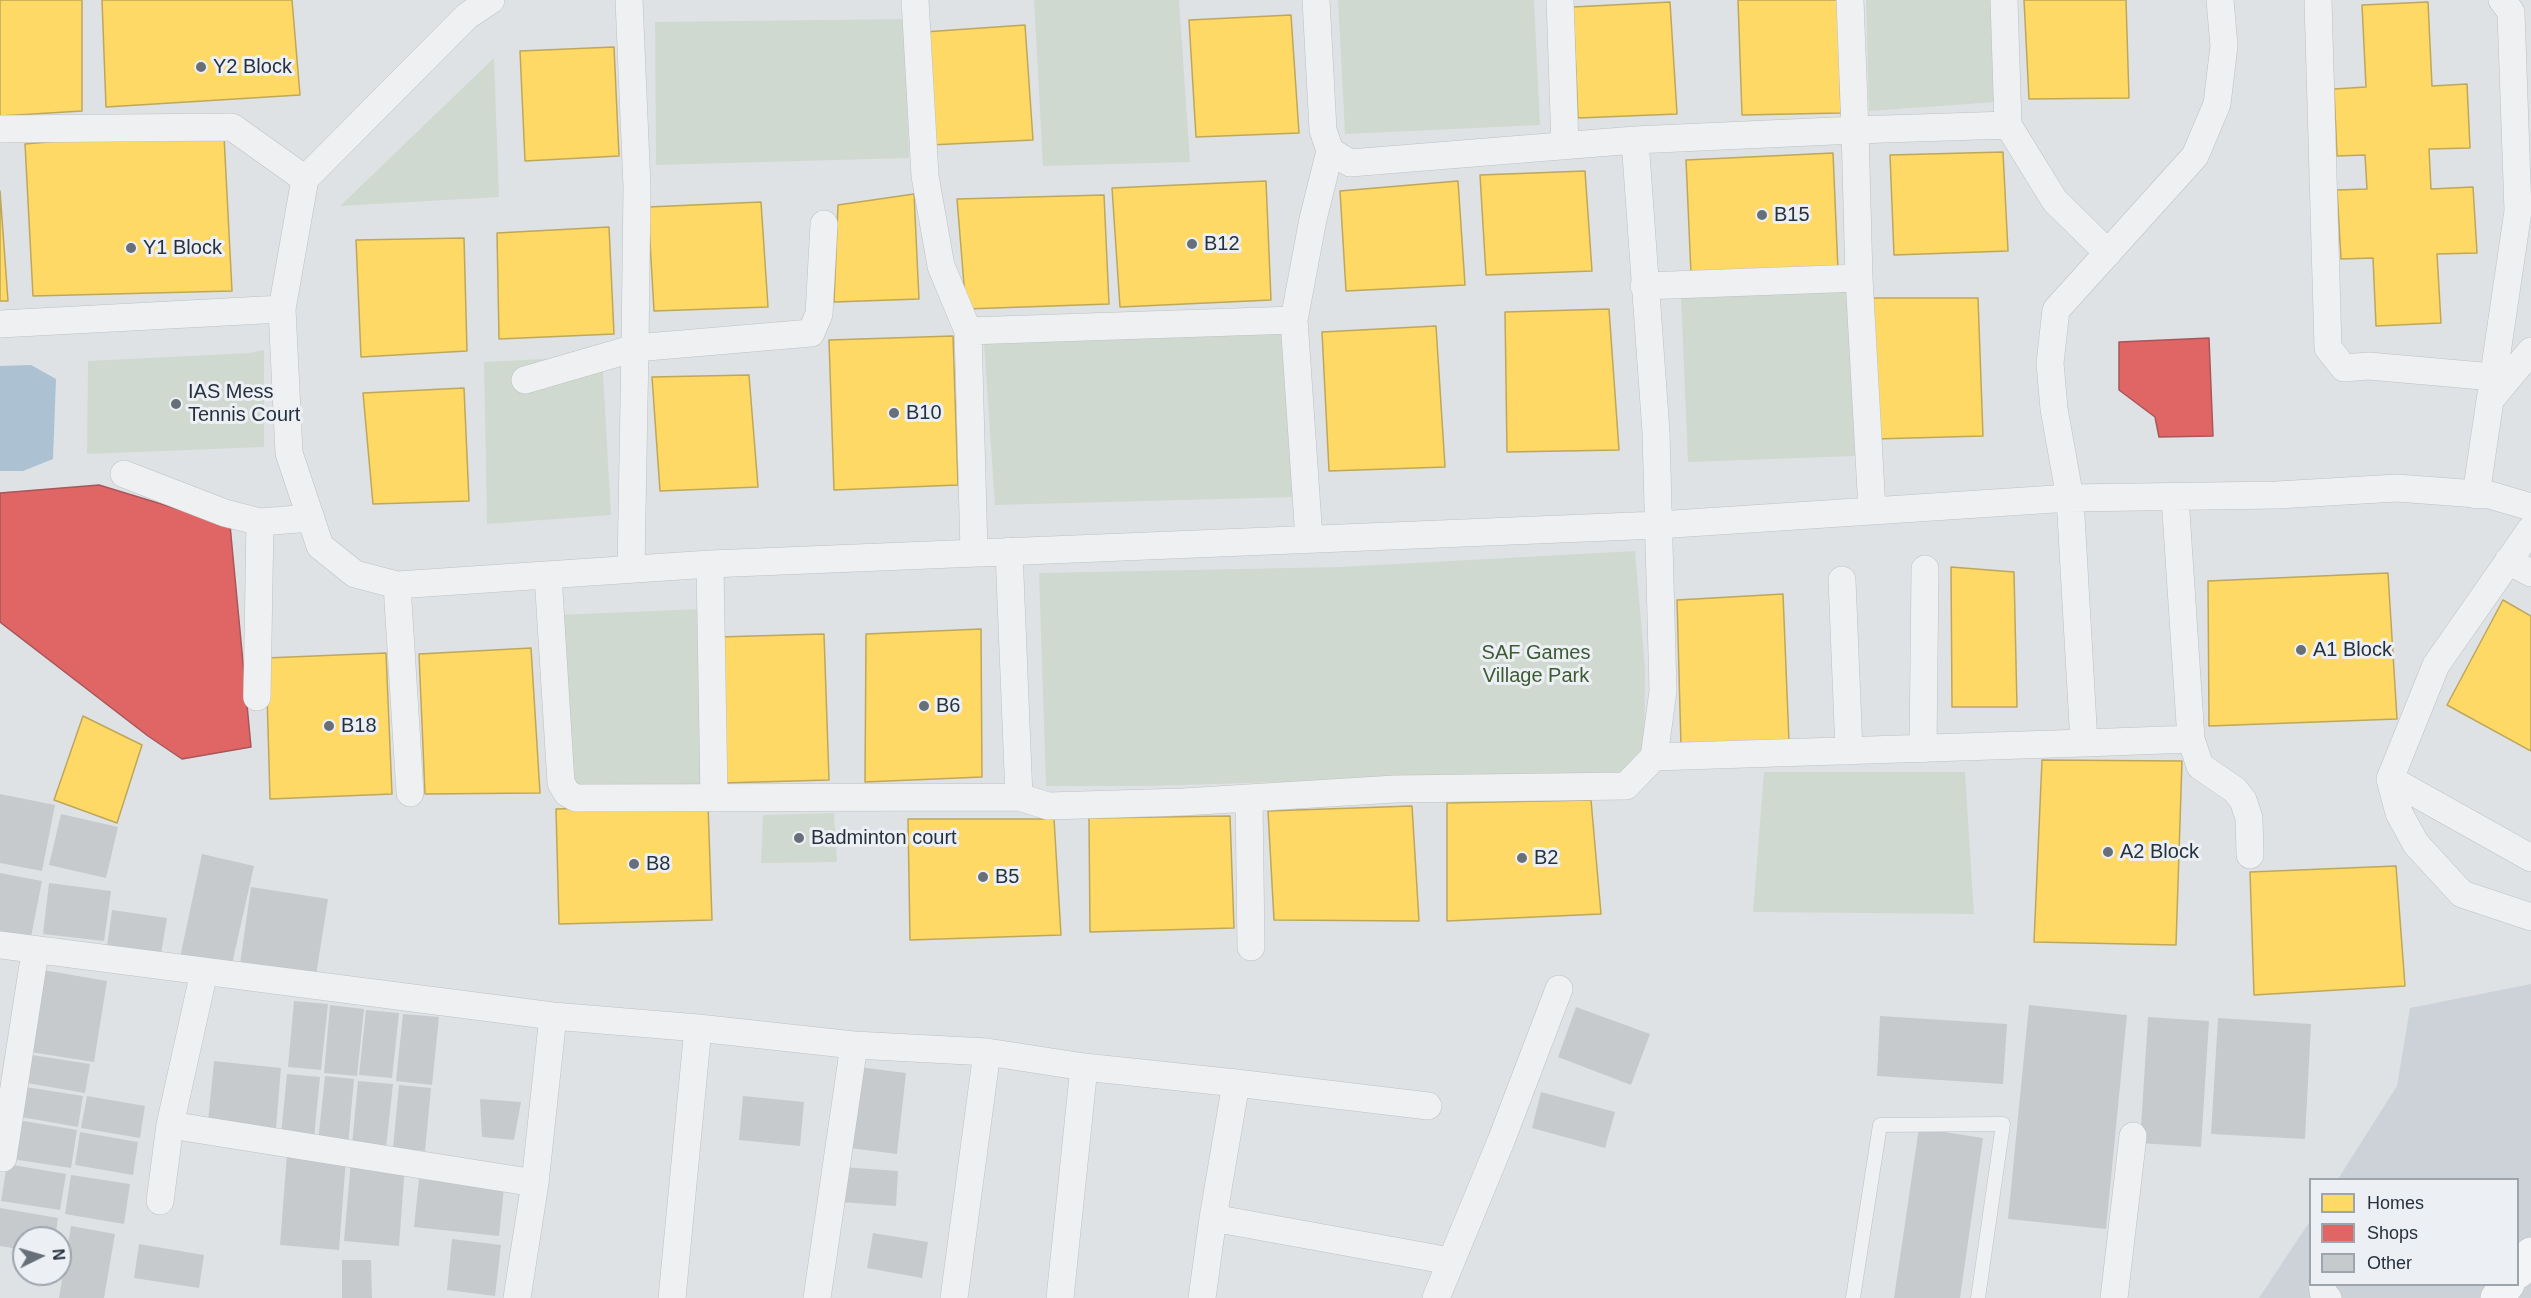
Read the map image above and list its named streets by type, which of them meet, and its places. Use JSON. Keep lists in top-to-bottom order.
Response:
{
  "parks": ["SAF Games Village Park"],
  "places": [
    "Y2 Block",
    "B15",
    "B12",
    "Y1 Block",
    "IAS Mess Tennis Court",
    "B10",
    "A1 Block",
    "B6",
    "B18",
    "Badminton court",
    "A2 Block",
    "B2",
    "B8",
    "B5"
  ],
  "legend": ["Homes", "Shops", "Other"],
  "north": "right"
}
